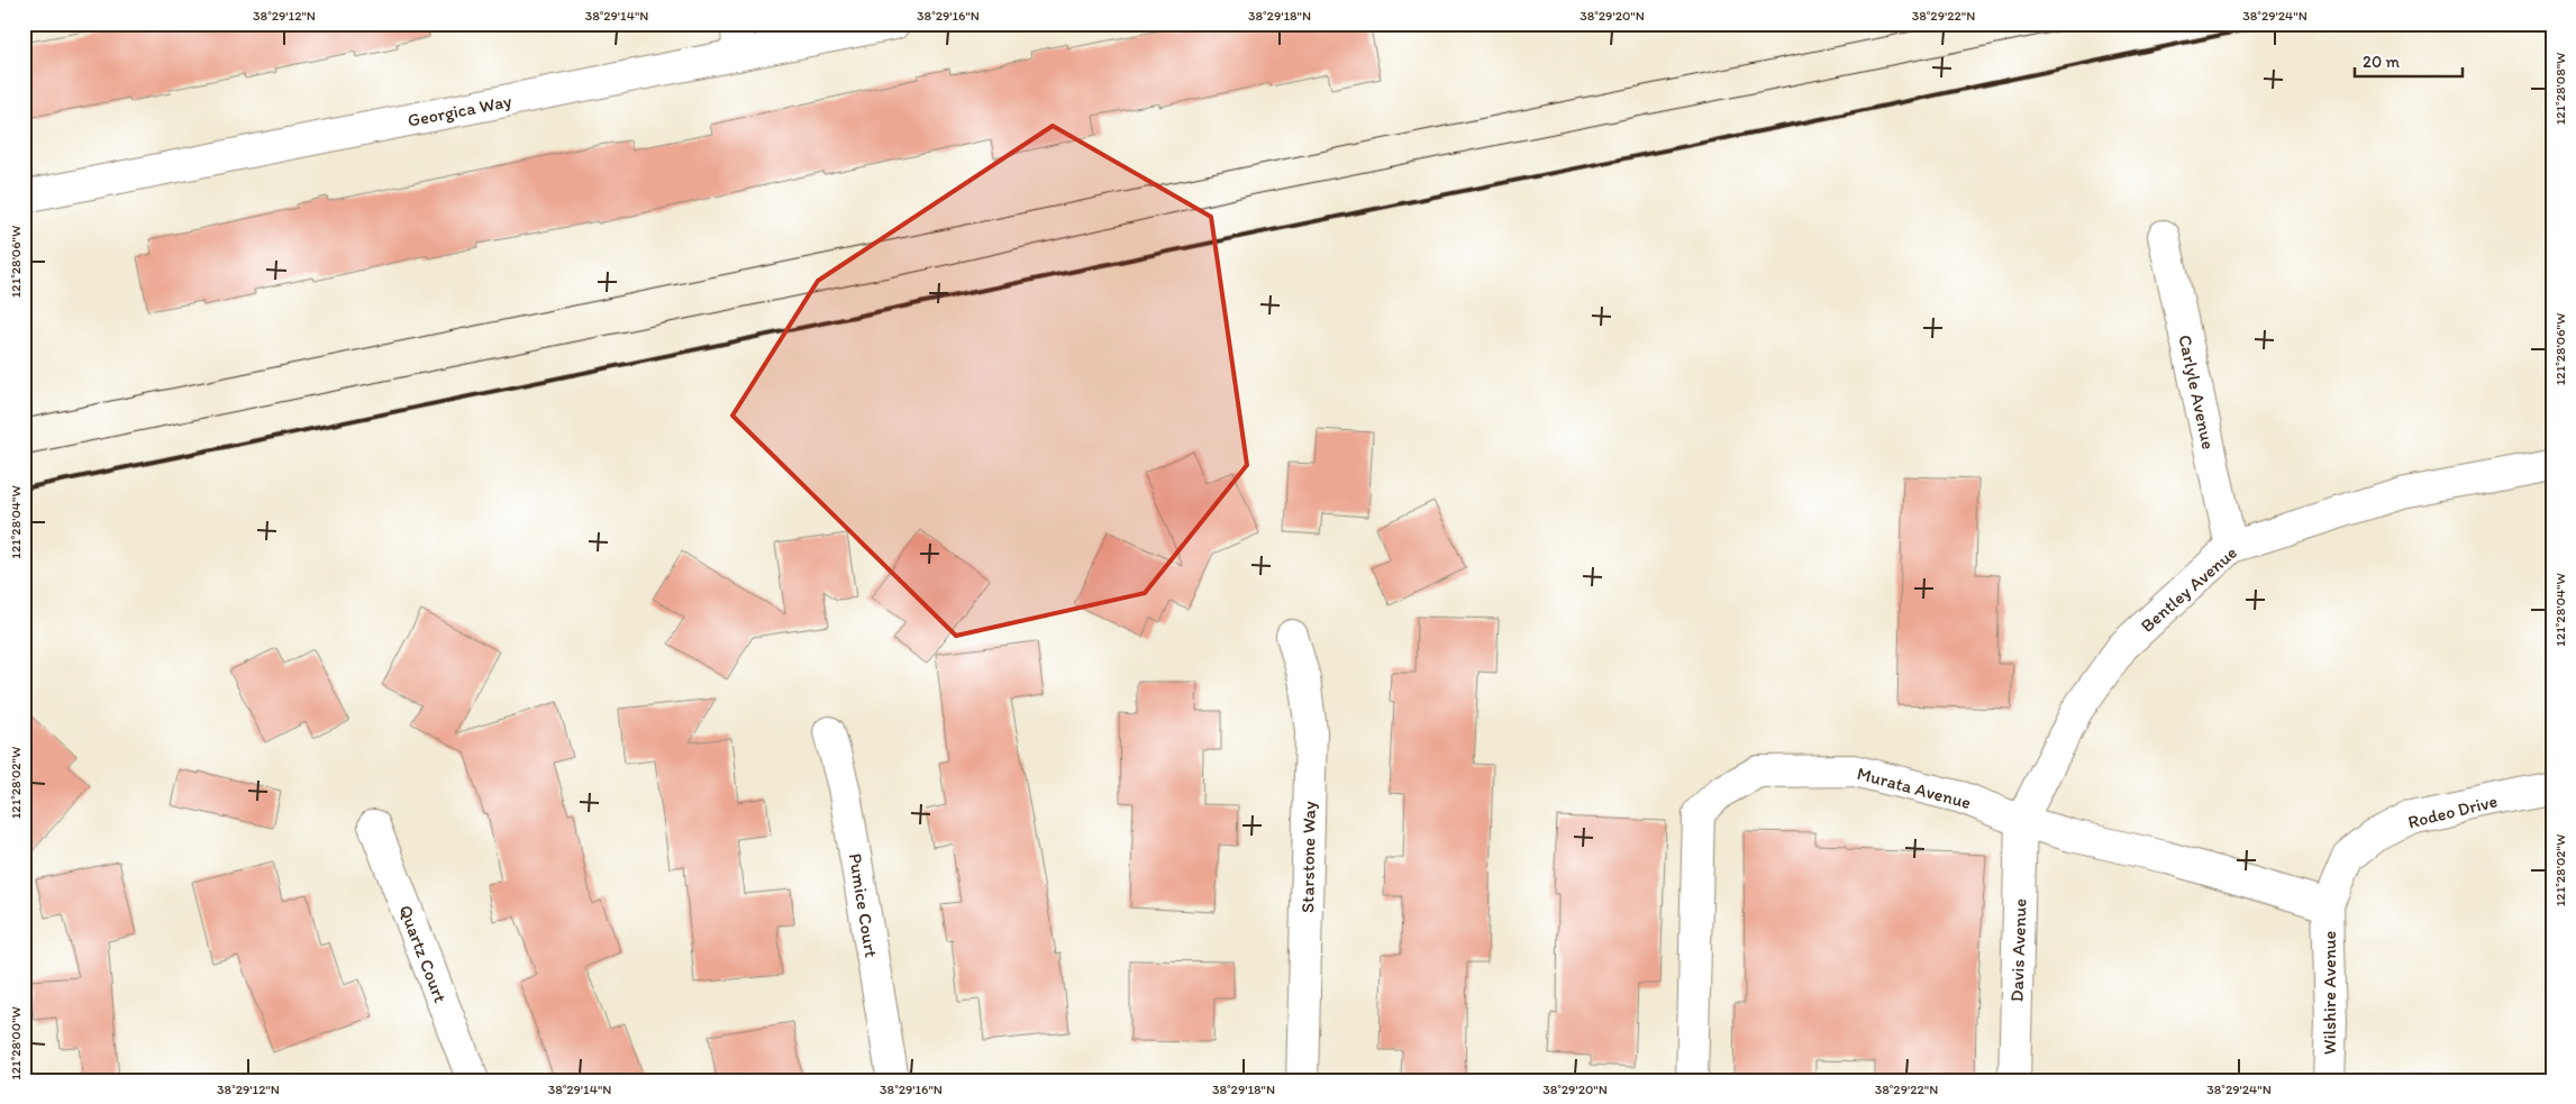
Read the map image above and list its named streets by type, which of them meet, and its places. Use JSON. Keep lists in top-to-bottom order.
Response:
{
  "streets": {
    "street": [
      "Georgica Way",
      "Carlyle Avenue",
      "Bentley Avenue",
      "Murata Avenue",
      "Rodeo Drive",
      "Starstone Way",
      "Pumice Court",
      "Davis Avenue",
      "Quartz Court",
      "Wilshire Avenue"
    ]
  },
  "crossings": [
    ["Carlyle Avenue", "Bentley Avenue"],
    ["Bentley Avenue", "Murata Avenue"],
    ["Bentley Avenue", "Davis Avenue"],
    ["Murata Avenue", "Rodeo Drive"],
    ["Murata Avenue", "Davis Avenue"],
    ["Murata Avenue", "Wilshire Avenue"],
    ["Rodeo Drive", "Wilshire Avenue"]
  ],
  "scale_bar": "20 m",
  "coordinates": [
    "38°29'12\"N",
    "38°29'14\"N",
    "38°29'16\"N",
    "38°29'18\"N",
    "38°29'20\"N",
    "38°29'22\"N",
    "38°29'24\"N",
    "121°28'08\"W",
    "121°28'06\"W",
    "121°28'04\"W",
    "121°28'02\"W",
    "121°28'00\"W"
  ]
}
